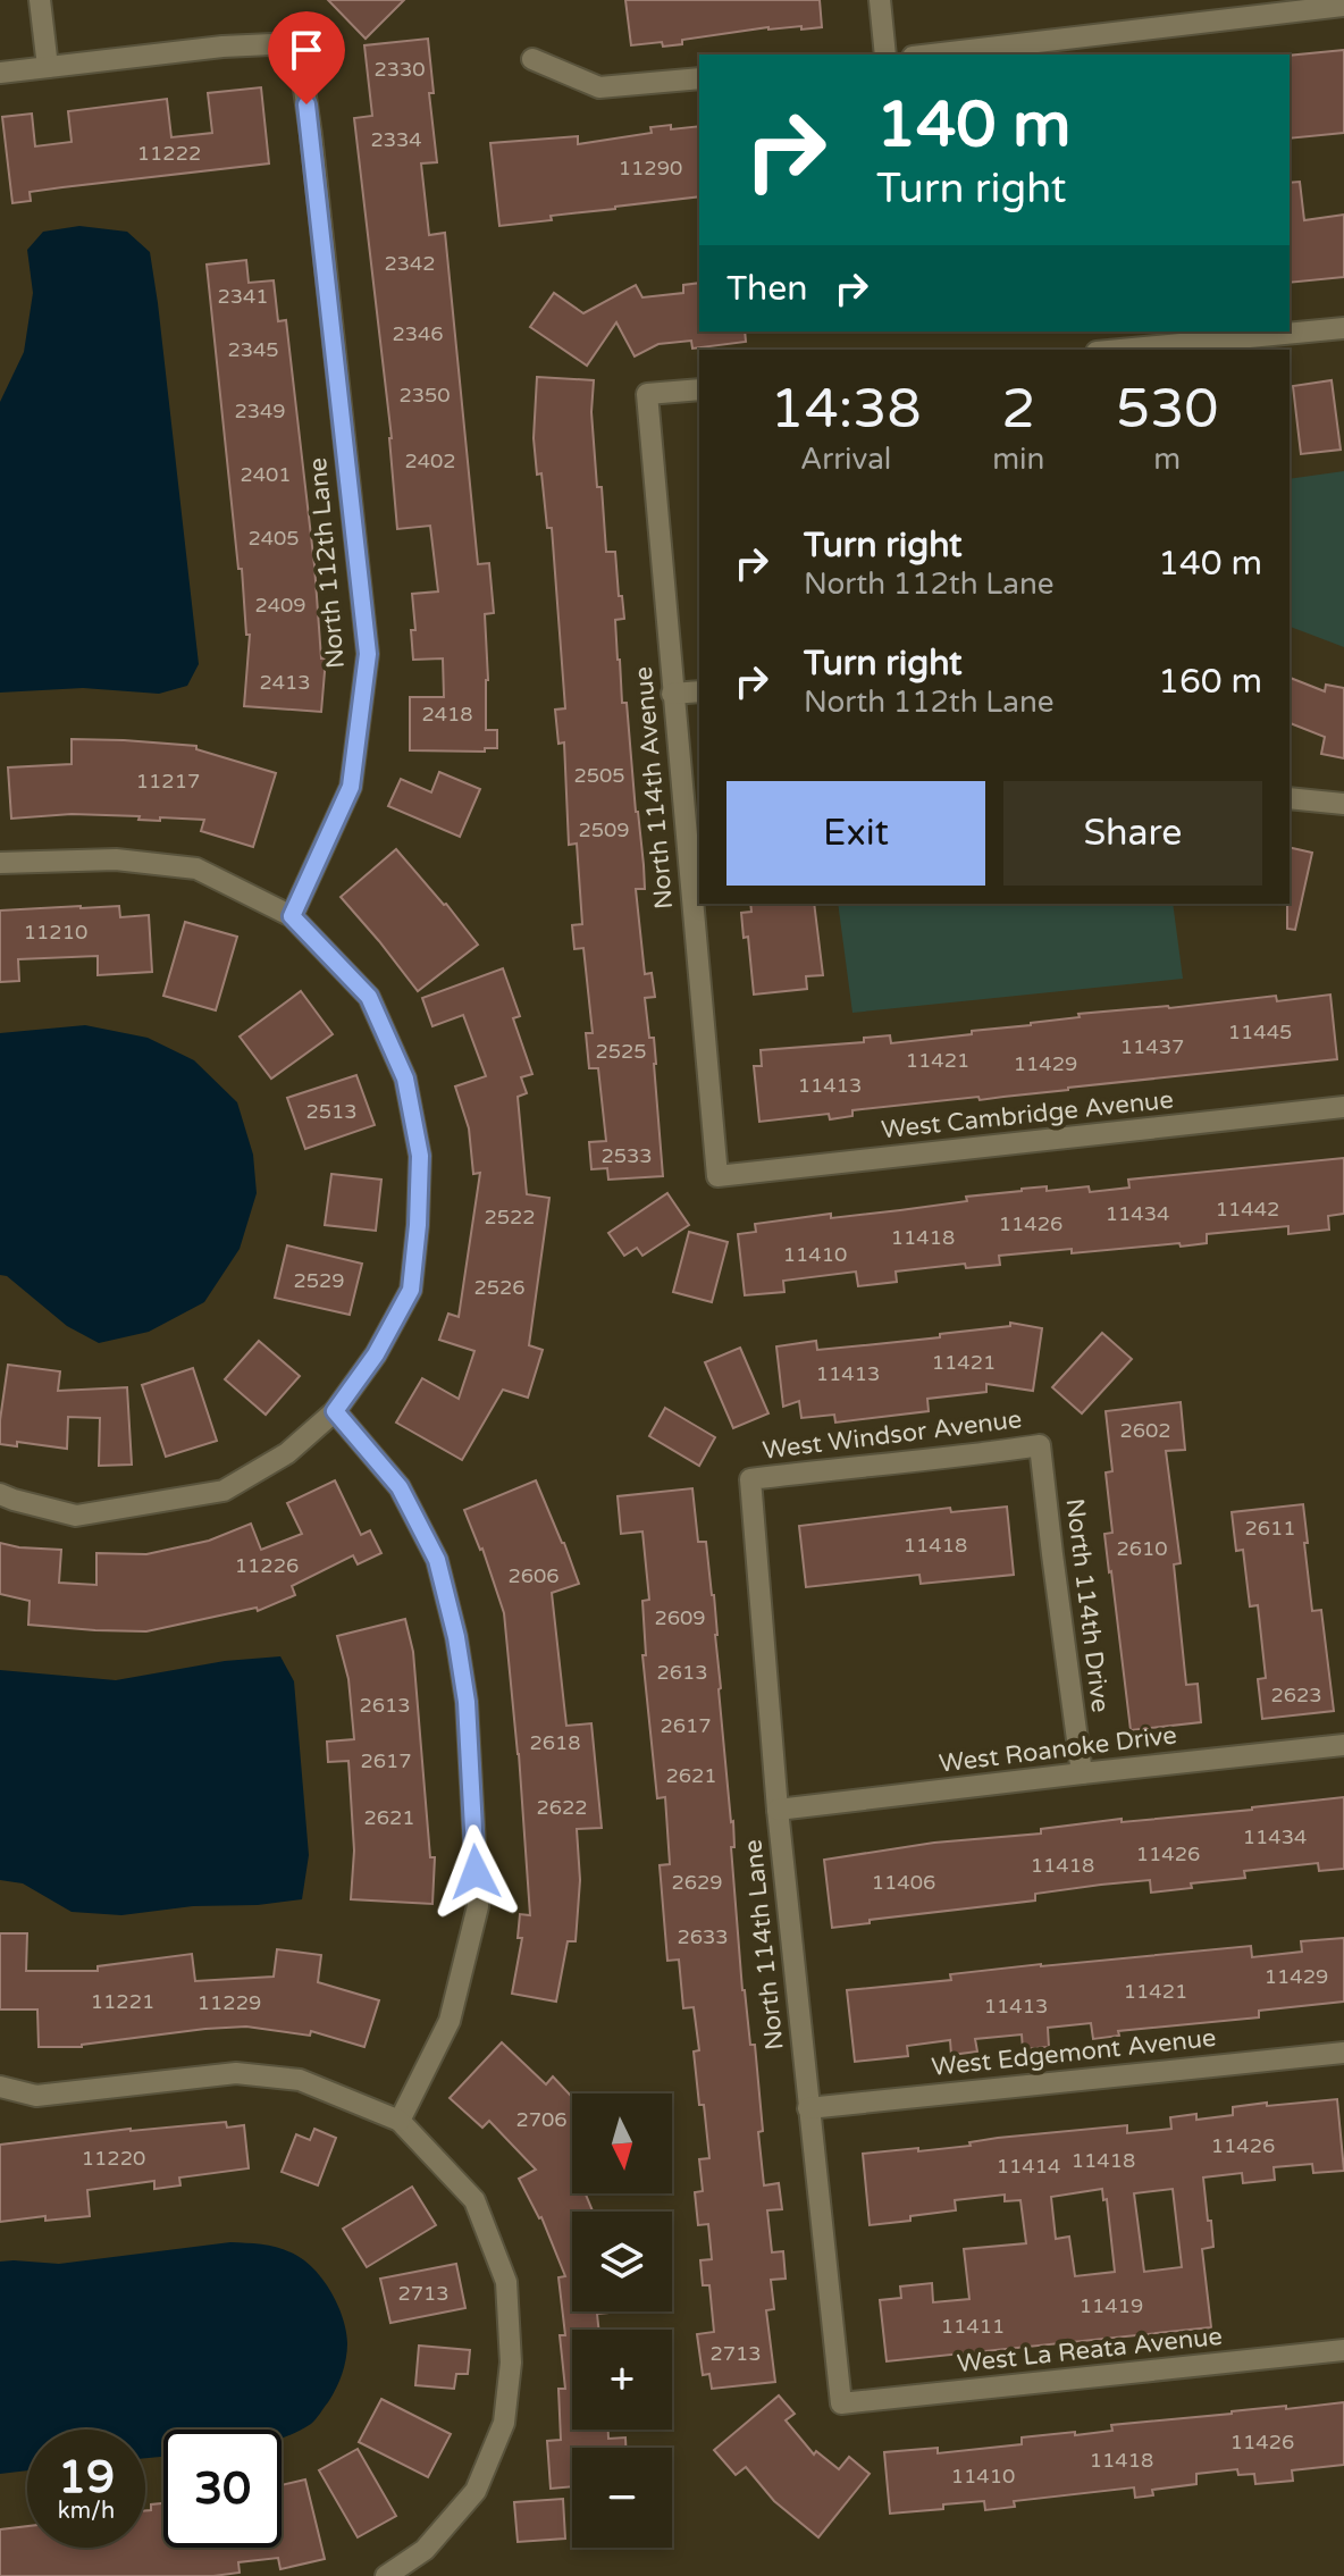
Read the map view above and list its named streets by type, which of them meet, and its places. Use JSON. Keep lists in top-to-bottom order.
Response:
{
  "streets": {
    "street": [
      "North 112th Lane",
      "North 114th Avenue",
      "West Cambridge Avenue",
      "West Windsor Avenue",
      "North 114th Drive",
      "West Roanoke Drive",
      "North 114th Lane",
      "West Edgemont Avenue",
      "West La Reata Avenue"
    ]
  },
  "crossings": [
    ["North 114th Avenue", "West Cambridge Avenue"],
    ["West Windsor Avenue", "North 114th Drive"],
    ["West Windsor Avenue", "North 114th Lane"],
    ["North 114th Drive", "West Roanoke Drive"],
    ["West Roanoke Drive", "North 114th Lane"],
    ["North 114th Lane", "West Edgemont Avenue"],
    ["North 114th Lane", "West La Reata Avenue"]
  ],
  "house_numbers": [
    "2330",
    "2334",
    "11222",
    "11290",
    "2342",
    "2341",
    "2346",
    "2345",
    "2350",
    "2349",
    "2402",
    "2401",
    "2405",
    "2409",
    "2413",
    "2418",
    "2505",
    "11217",
    "2509",
    "11210",
    "11445",
    "11437",
    "2525",
    "11421",
    "11429",
    "11413",
    "2513",
    "2533",
    "11442",
    "11434",
    "2522",
    "11426",
    "11418",
    "11410",
    "2529",
    "2526",
    "11421",
    "11413",
    "2602",
    "2611",
    "11418",
    "2610",
    "11226",
    "2606",
    "2609",
    "2613",
    "2623",
    "2613",
    "2617",
    "2618",
    "2617",
    "2621",
    "2622",
    "2621",
    "11434",
    "11426",
    "11418",
    "2629",
    "11406",
    "2633",
    "11429",
    "11421",
    "11221",
    "11229",
    "11413",
    "2706",
    "11426",
    "11220",
    "11418",
    "11414",
    "2713",
    "11419",
    "11411",
    "2713",
    "11426",
    "11418",
    "11410"
  ],
  "north": "bottom",
  "page": {
    "turn": ["140 m", "Turn right"],
    "then": "Then",
    "eta": [
      "14:38",
      "Arrival",
      "2",
      "min",
      "530",
      "m"
    ],
    "list": [
      {
        "name": "Turn right",
        "note": "North 112th Lane",
        "value": "140 m"
      },
      {
        "name": "Turn right",
        "note": "North 112th Lane",
        "value": "160 m"
      }
    ],
    "buttons": ["Exit", "Share"],
    "map_buttons": ["+", "−"],
    "speed": "19 km/h",
    "limit": "30"
  }
}
